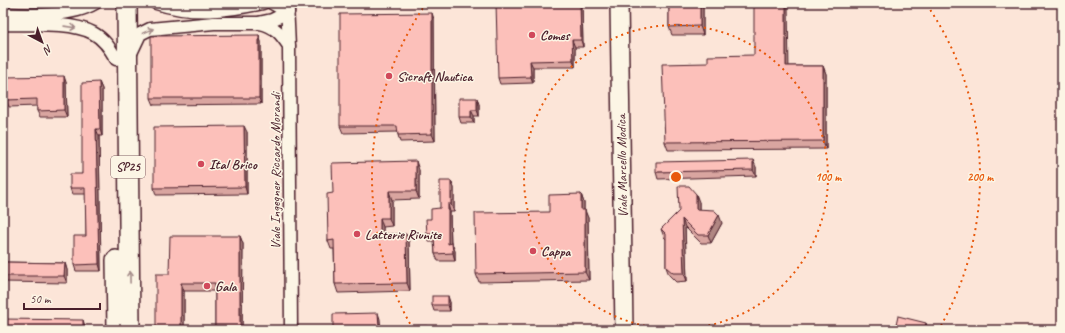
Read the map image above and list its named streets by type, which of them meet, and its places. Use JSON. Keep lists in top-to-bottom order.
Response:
{
  "streets": {
    "main road": ["SP25"],
    "street": ["Viale Marcello Modica", "Viale Ingegner Riccardo Morandi"]
  },
  "places": [
    "Comes",
    "Sicraft Nautica",
    "Ital Brico",
    "Latterie Riunite",
    "Cappa",
    "Gala"
  ],
  "scale_bar": "50 m",
  "north": "bottom right",
  "rings": ["100 m", "200 m"]
}
